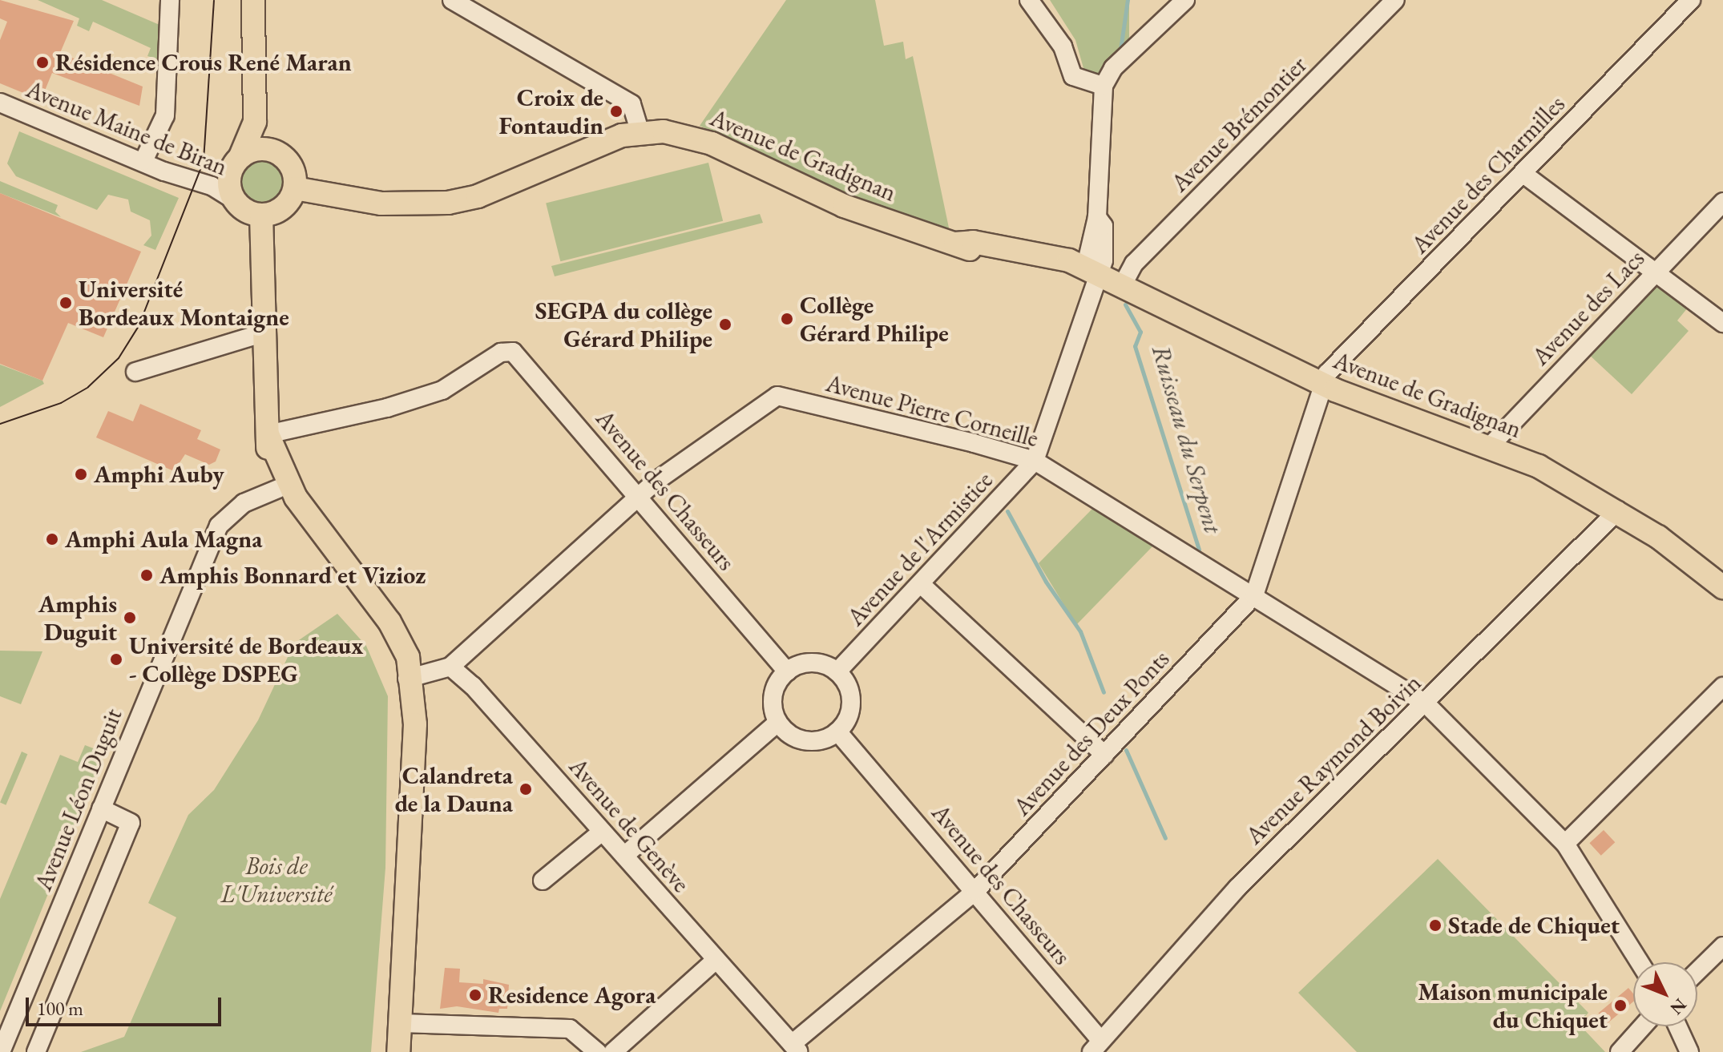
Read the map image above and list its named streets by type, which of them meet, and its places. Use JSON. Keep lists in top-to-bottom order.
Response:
{
  "streets": {
    "main road": ["Avenue de Gradignan"],
    "street": [
      "Avenue Brémontier",
      "Avenue Maine de Biran",
      "Avenue des Charmilles",
      "Avenue des Lacs",
      "Avenue Pierre Corneille",
      "Avenue des Chasseurs",
      "Avenue de l'Armistice",
      "Avenue des Deux Ponts",
      "Avenue Raymond Boivin",
      "Avenue Léon Duguit",
      "Avenue de Genève"
    ]
  },
  "crossings": [
    ["Avenue Brémontier", "Avenue de Gradignan"],
    ["Avenue Maine de Biran", "Avenue de Gradignan"],
    ["Avenue de Gradignan", "Avenue des Charmilles"],
    ["Avenue de Gradignan", "Avenue des Lacs"],
    ["Avenue de Gradignan", "Avenue de l'Armistice"],
    ["Avenue de Gradignan", "Avenue des Deux Ponts"],
    ["Avenue de Gradignan", "Avenue Raymond Boivin"],
    ["Avenue des Charmilles", "Avenue des Deux Ponts"],
    ["Avenue Pierre Corneille", "Avenue des Chasseurs"],
    ["Avenue Pierre Corneille", "Avenue de l'Armistice"],
    ["Avenue Pierre Corneille", "Avenue des Deux Ponts"],
    ["Avenue Pierre Corneille", "Avenue Raymond Boivin"],
    ["Avenue Pierre Corneille", "Avenue de Genève"],
    ["Avenue des Chasseurs", "Avenue de l'Armistice"],
    ["Avenue des Chasseurs", "Avenue des Deux Ponts"],
    ["Avenue des Chasseurs", "Avenue Raymond Boivin"],
    ["Avenue des Deux Ponts", "Avenue de Genève"]
  ],
  "water": ["Ruisseau du Serpent"],
  "parks": ["Bois de L'Université"],
  "places": [
    "Résidence Crous René Maran",
    "Croix de Fontaudin",
    "Université Bordeaux Montaigne",
    "Collège Gérard Philipe",
    "SEGPA du collège Gérard Philipe",
    "Amphi Auby",
    "Amphi Aula Magna",
    "Amphis Bonnard et Vizioz",
    "Amphis Duguit",
    "Université de Bordeaux - Collège DSPEG",
    "Calandreta de la Dauna",
    "Stade de Chiquet",
    "Residence Agora",
    "Maison municipale du Chiquet"
  ],
  "scale_bar": "100 m",
  "north": "bottom right"
}
